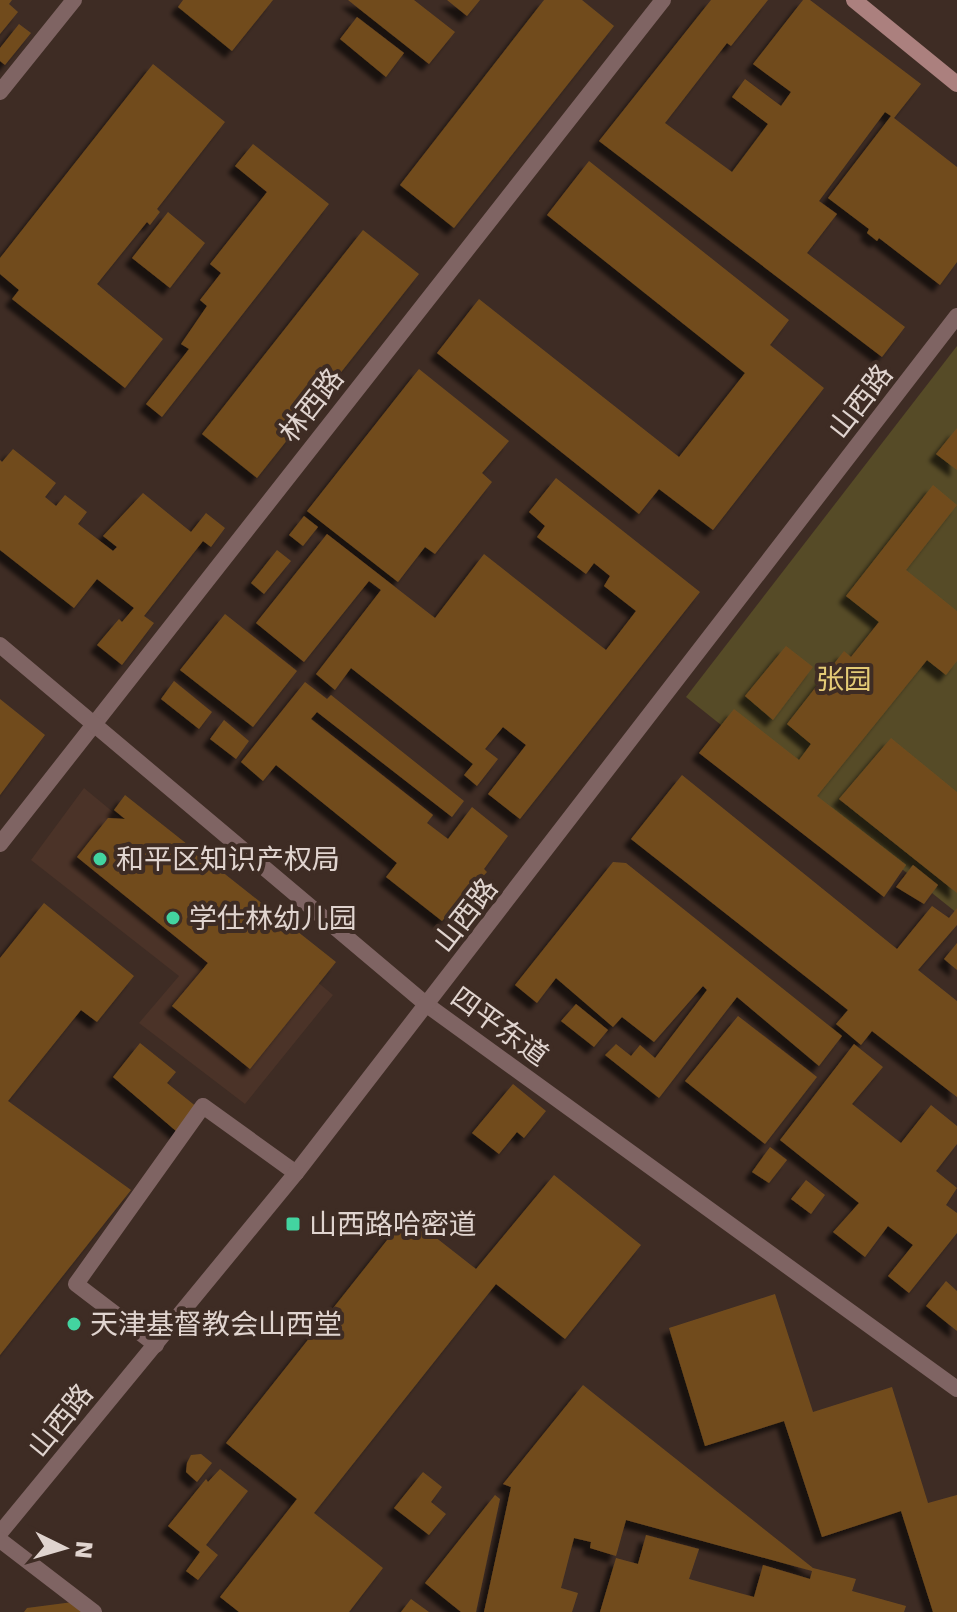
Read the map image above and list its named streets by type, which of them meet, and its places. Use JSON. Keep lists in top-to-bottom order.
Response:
{
  "streets": {
    "street": ["山西路", "林西路", "四平东道"]
  },
  "crossings": [
    ["山西路", "四平东道"],
    ["林西路", "四平东道"]
  ],
  "parks": ["张园"],
  "places": {
    "other": ["和平区知识产权局", "学仕林幼儿园", "天津基督教会山西堂"],
    "transit": ["山西路哈密道"]
  },
  "north": "right"
}
